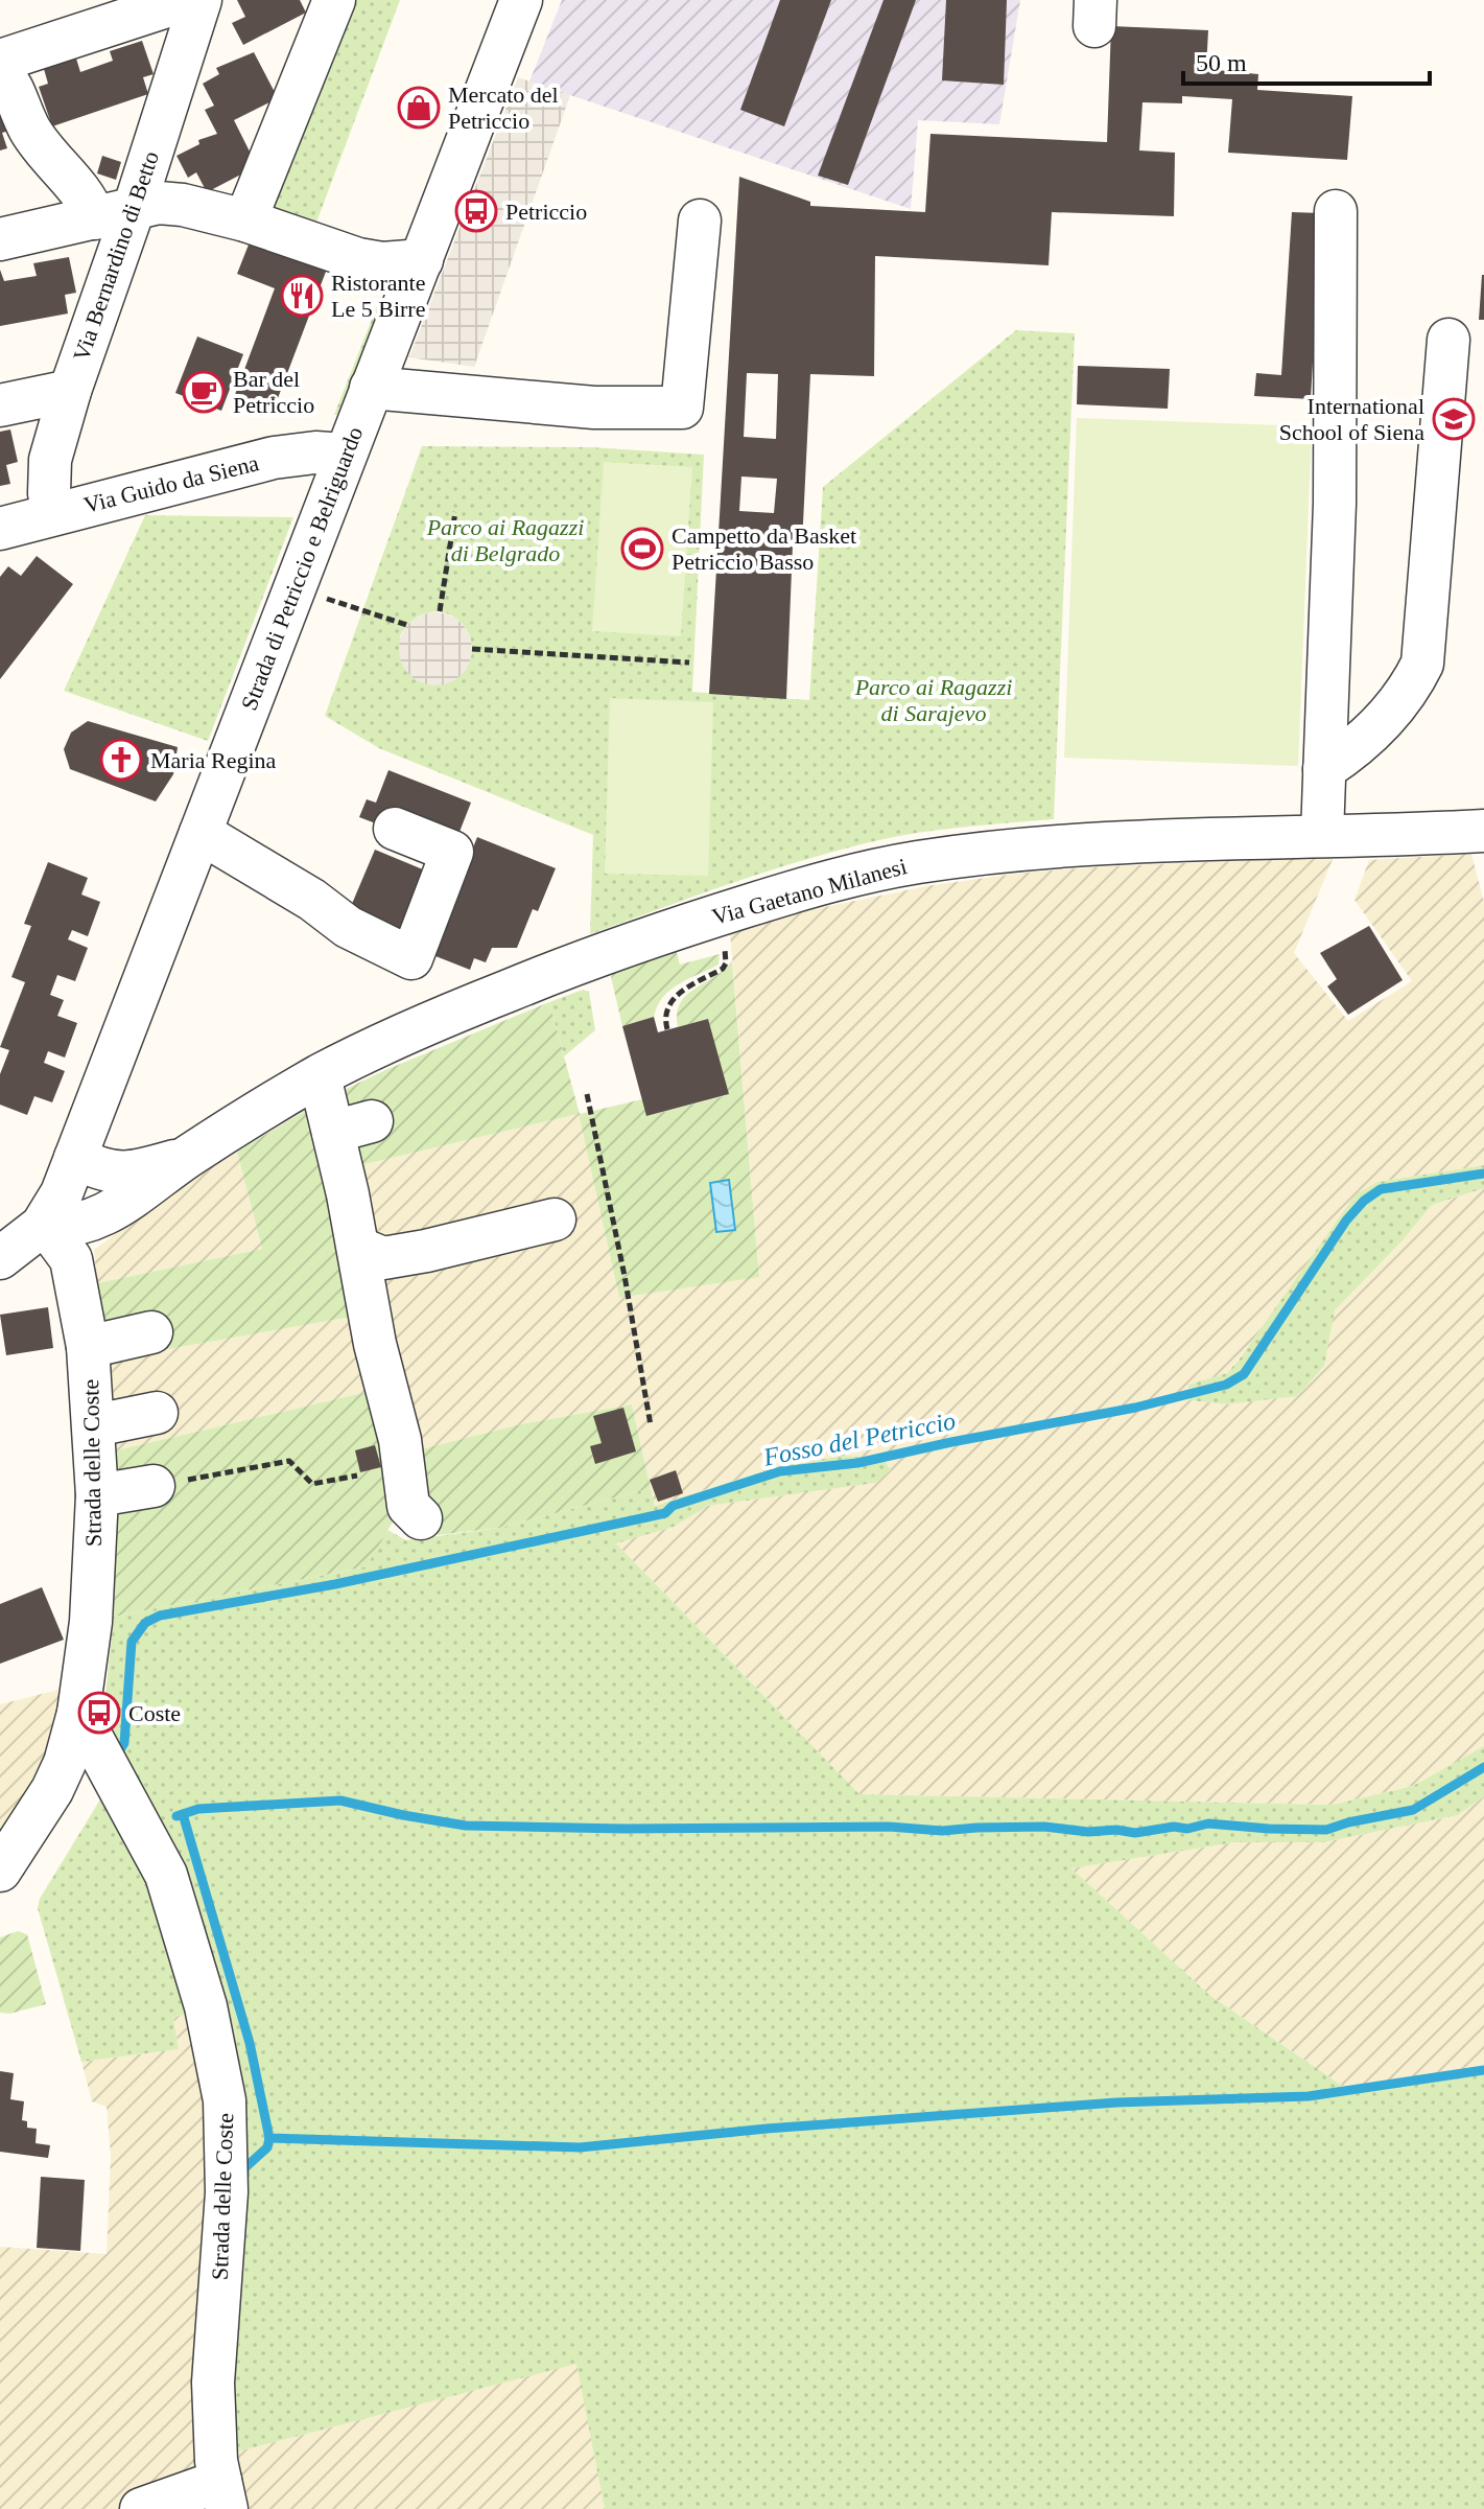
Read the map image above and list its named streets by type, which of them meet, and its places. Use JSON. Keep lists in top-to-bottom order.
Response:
{
  "streets": {
    "street": [
      "Via Bernardino di Betto",
      "Via Guido da Siena",
      "Strada di Petriccio e Belriguardo",
      "Via Gaetano Milanesi",
      "Strada delle Coste"
    ]
  },
  "crossings": [
    ["Via Bernardino di Betto", "Via Guido da Siena"],
    ["Via Guido da Siena", "Strada di Petriccio e Belriguardo"],
    ["Strada di Petriccio e Belriguardo", "Via Gaetano Milanesi"],
    ["Strada di Petriccio e Belriguardo", "Strada delle Coste"],
    ["Via Gaetano Milanesi", "Strada delle Coste"]
  ],
  "water": ["Fosso del Petriccio"],
  "parks": ["Parco ai Ragazzi di Belgrado", "Parco ai Ragazzi di Sarajevo"],
  "places": {
    "shop": ["Mercato del Petriccio"],
    "bus stop": ["Petriccio", "Coste"],
    "restaurant": ["Ristorante Le 5 Birre"],
    "cafe": ["Bar del Petriccio"],
    "school or university": ["International School of Siena"],
    "sports": ["Campetto da Basket Petriccio Basso"],
    "church": ["Maria Regina"]
  },
  "scale_bar": "50 m"
}
